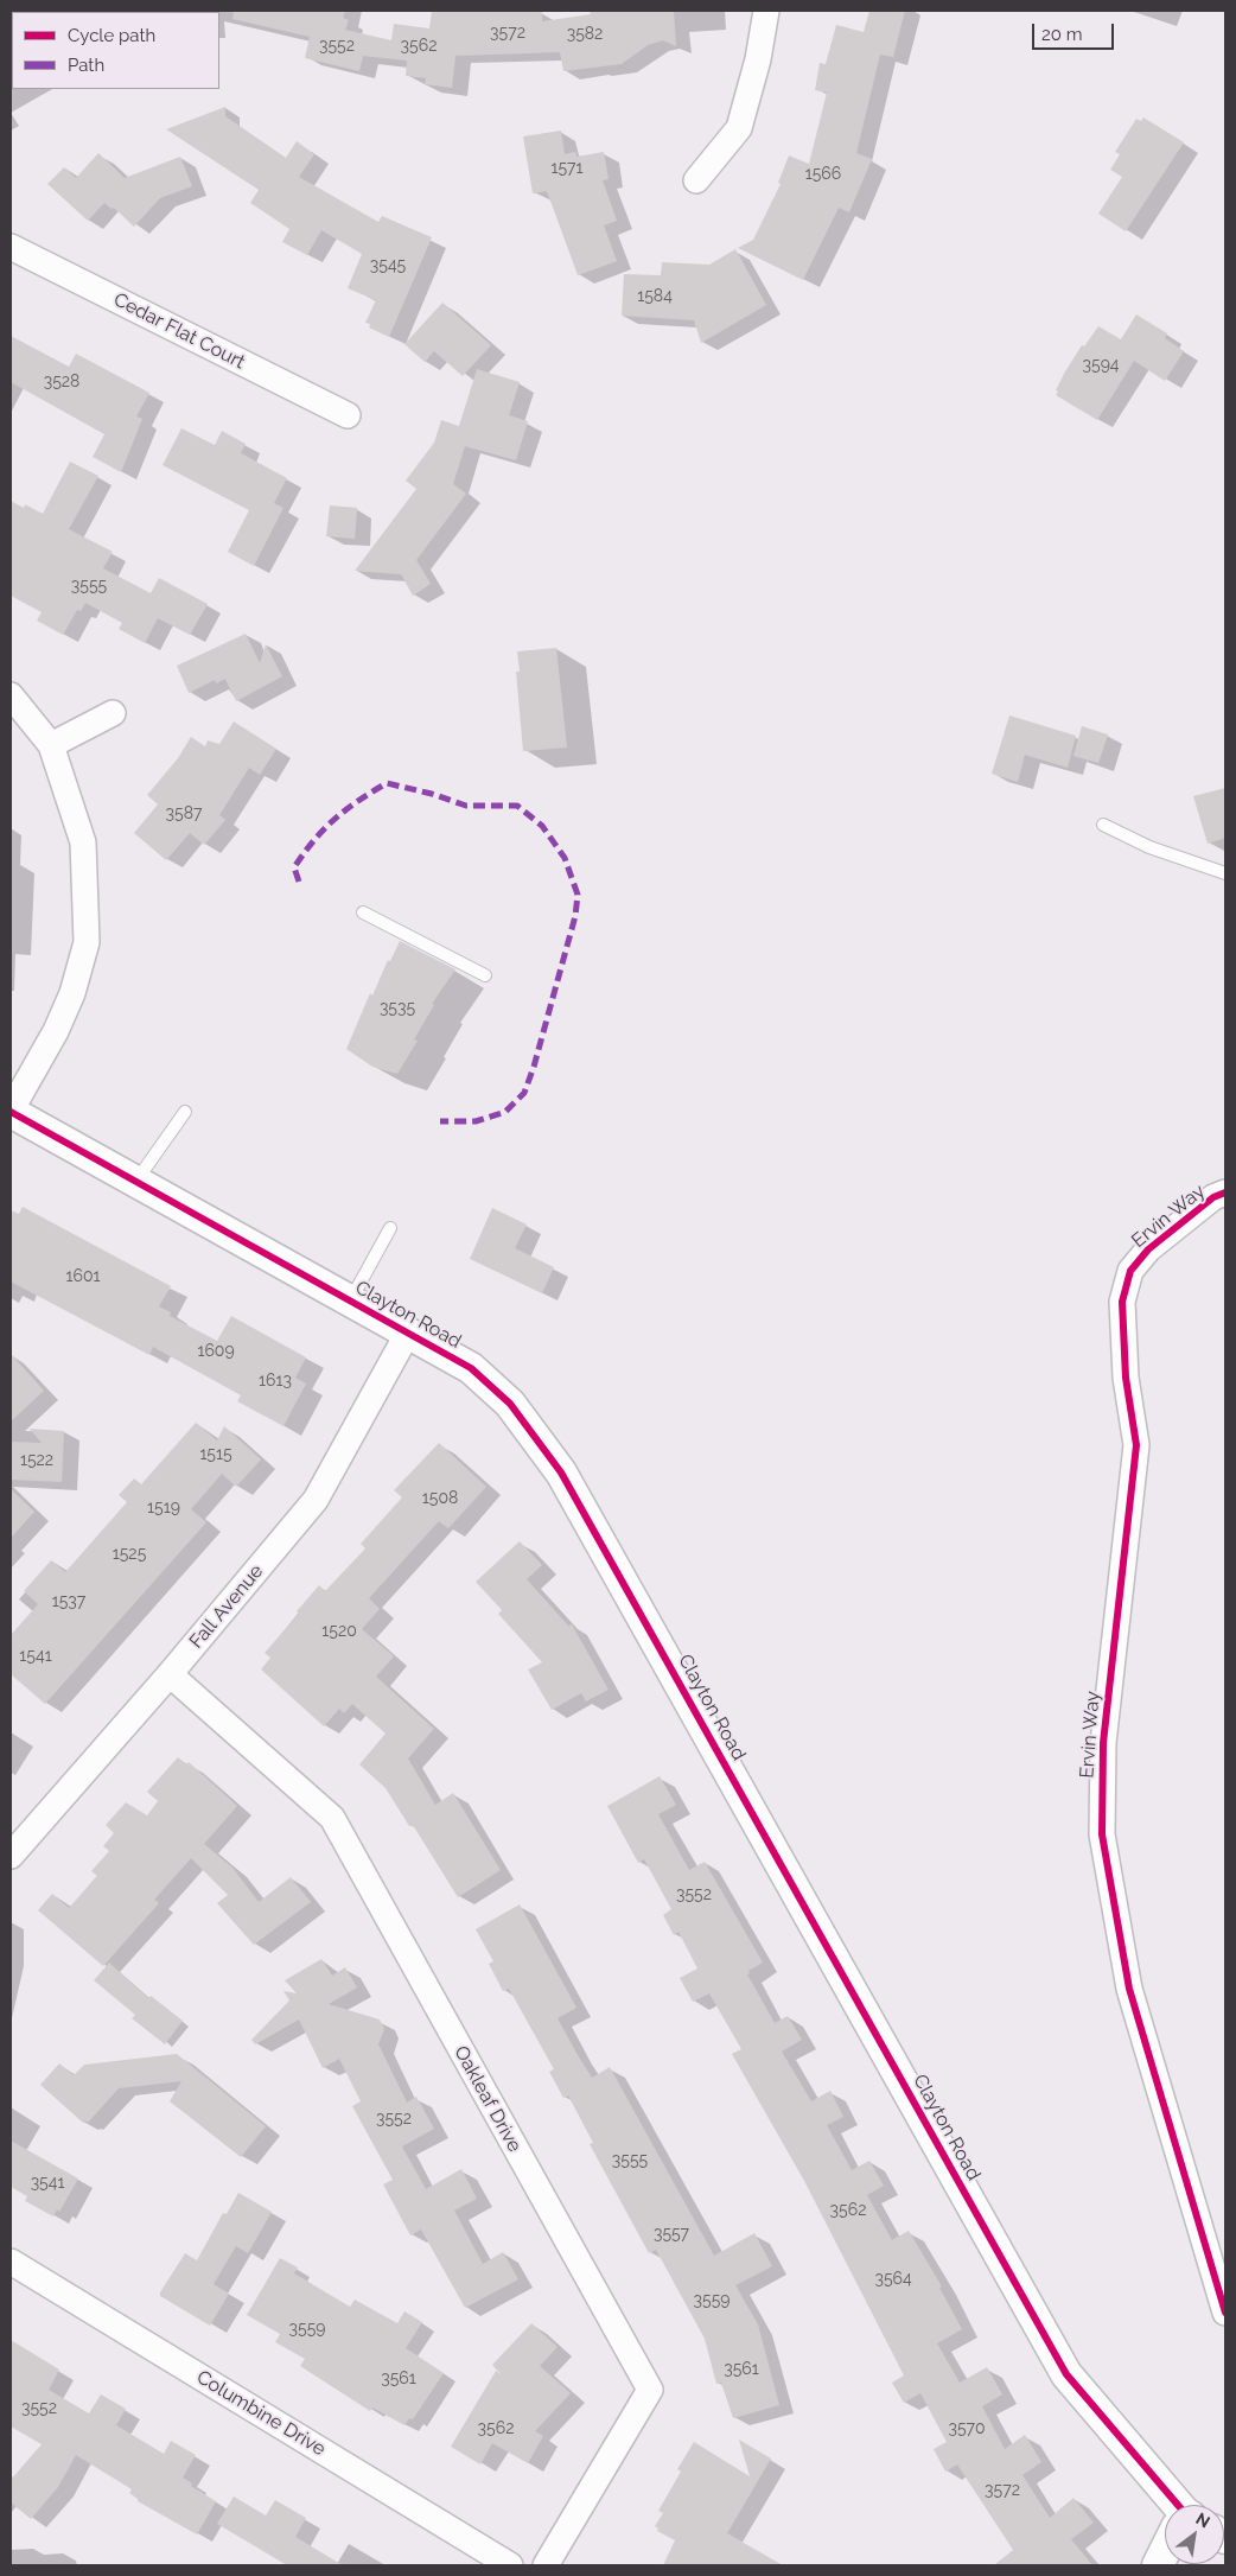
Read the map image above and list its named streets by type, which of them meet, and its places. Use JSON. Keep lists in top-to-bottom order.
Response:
{
  "streets": {
    "street": [
      "Cedar Flat Court",
      "Ervin Way",
      "Clayton Road",
      "Fall Avenue",
      "Oakleaf Drive",
      "Columbine Drive"
    ]
  },
  "crossings": [
    ["Clayton Road", "Fall Avenue"],
    ["Fall Avenue", "Oakleaf Drive"]
  ],
  "house_numbers": [
    "3572",
    "3582",
    "3552",
    "3562",
    "1571",
    "1566",
    "3545",
    "1584",
    "3594",
    "3528",
    "3555",
    "3587",
    "3535",
    "1601",
    "1609",
    "1613",
    "1515",
    "1522",
    "1508",
    "1519",
    "1525",
    "1537",
    "1520",
    "1541",
    "3552",
    "3552",
    "3555",
    "3541",
    "3562",
    "3557",
    "3564",
    "3559",
    "3559",
    "3561",
    "3561",
    "3552",
    "3562",
    "3570",
    "3572"
  ],
  "legend": ["Cycle path", "Path"],
  "scale_bar": "20 m",
  "north": "top right"
}
